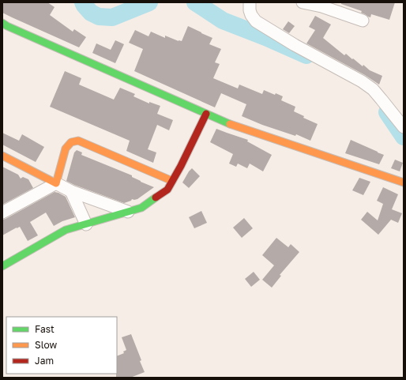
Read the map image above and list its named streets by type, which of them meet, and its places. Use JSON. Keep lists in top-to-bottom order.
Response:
{
  "legend": ["Fast", "Slow", "Jam"]
}
